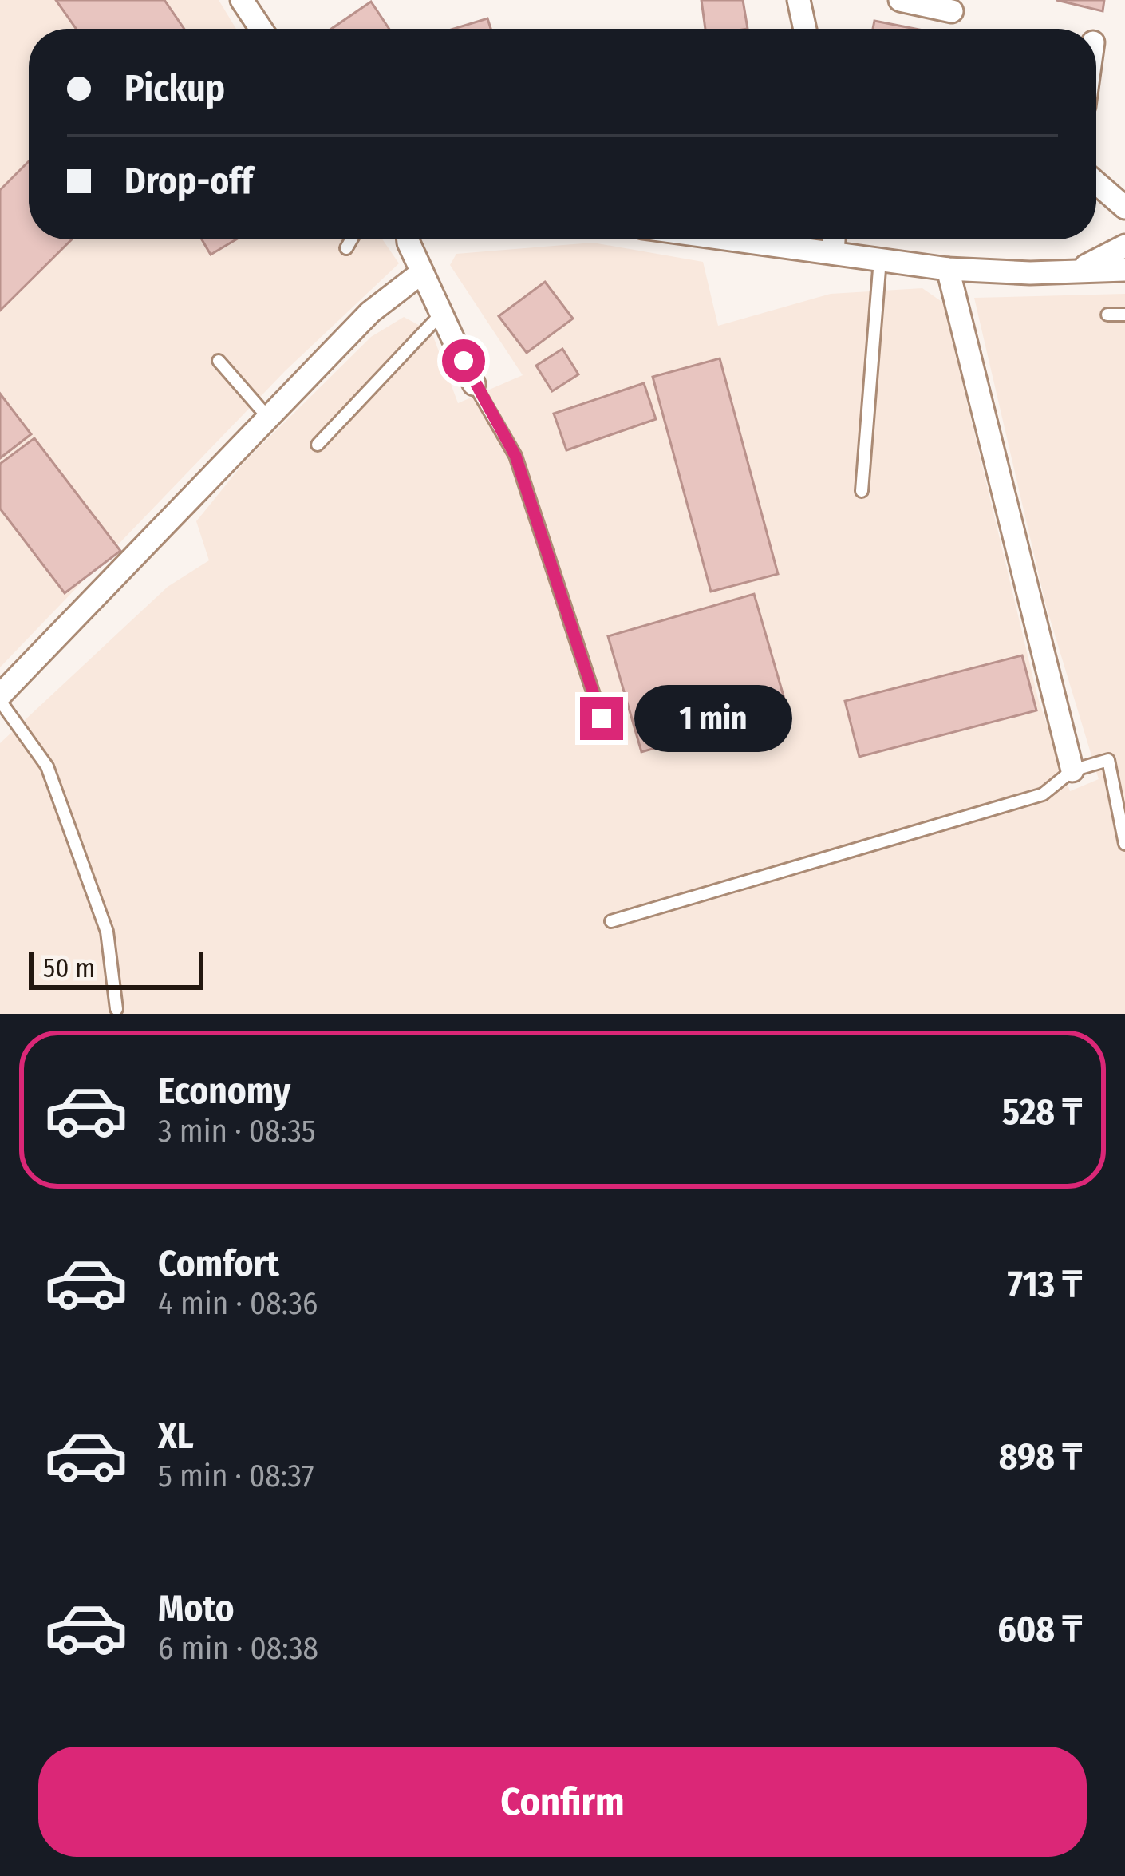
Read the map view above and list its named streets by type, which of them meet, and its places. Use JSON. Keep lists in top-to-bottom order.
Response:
{
  "scale_bar": "50 m",
  "page": {
    "banner": ["Pickup", "Drop-off"],
    "bubble": "1 min",
    "scale": "50 m",
    "list": [
      {
        "name": "Economy",
        "note": "3 min · 08:35",
        "value": "528 ₸"
      },
      {
        "name": "Comfort",
        "note": "4 min · 08:36",
        "value": "713 ₸"
      },
      {
        "name": "XL",
        "note": "5 min · 08:37",
        "value": "898 ₸"
      },
      {
        "name": "Moto",
        "note": "6 min · 08:38",
        "value": "608 ₸"
      }
    ],
    "buttons": "Confirm"
  }
}
